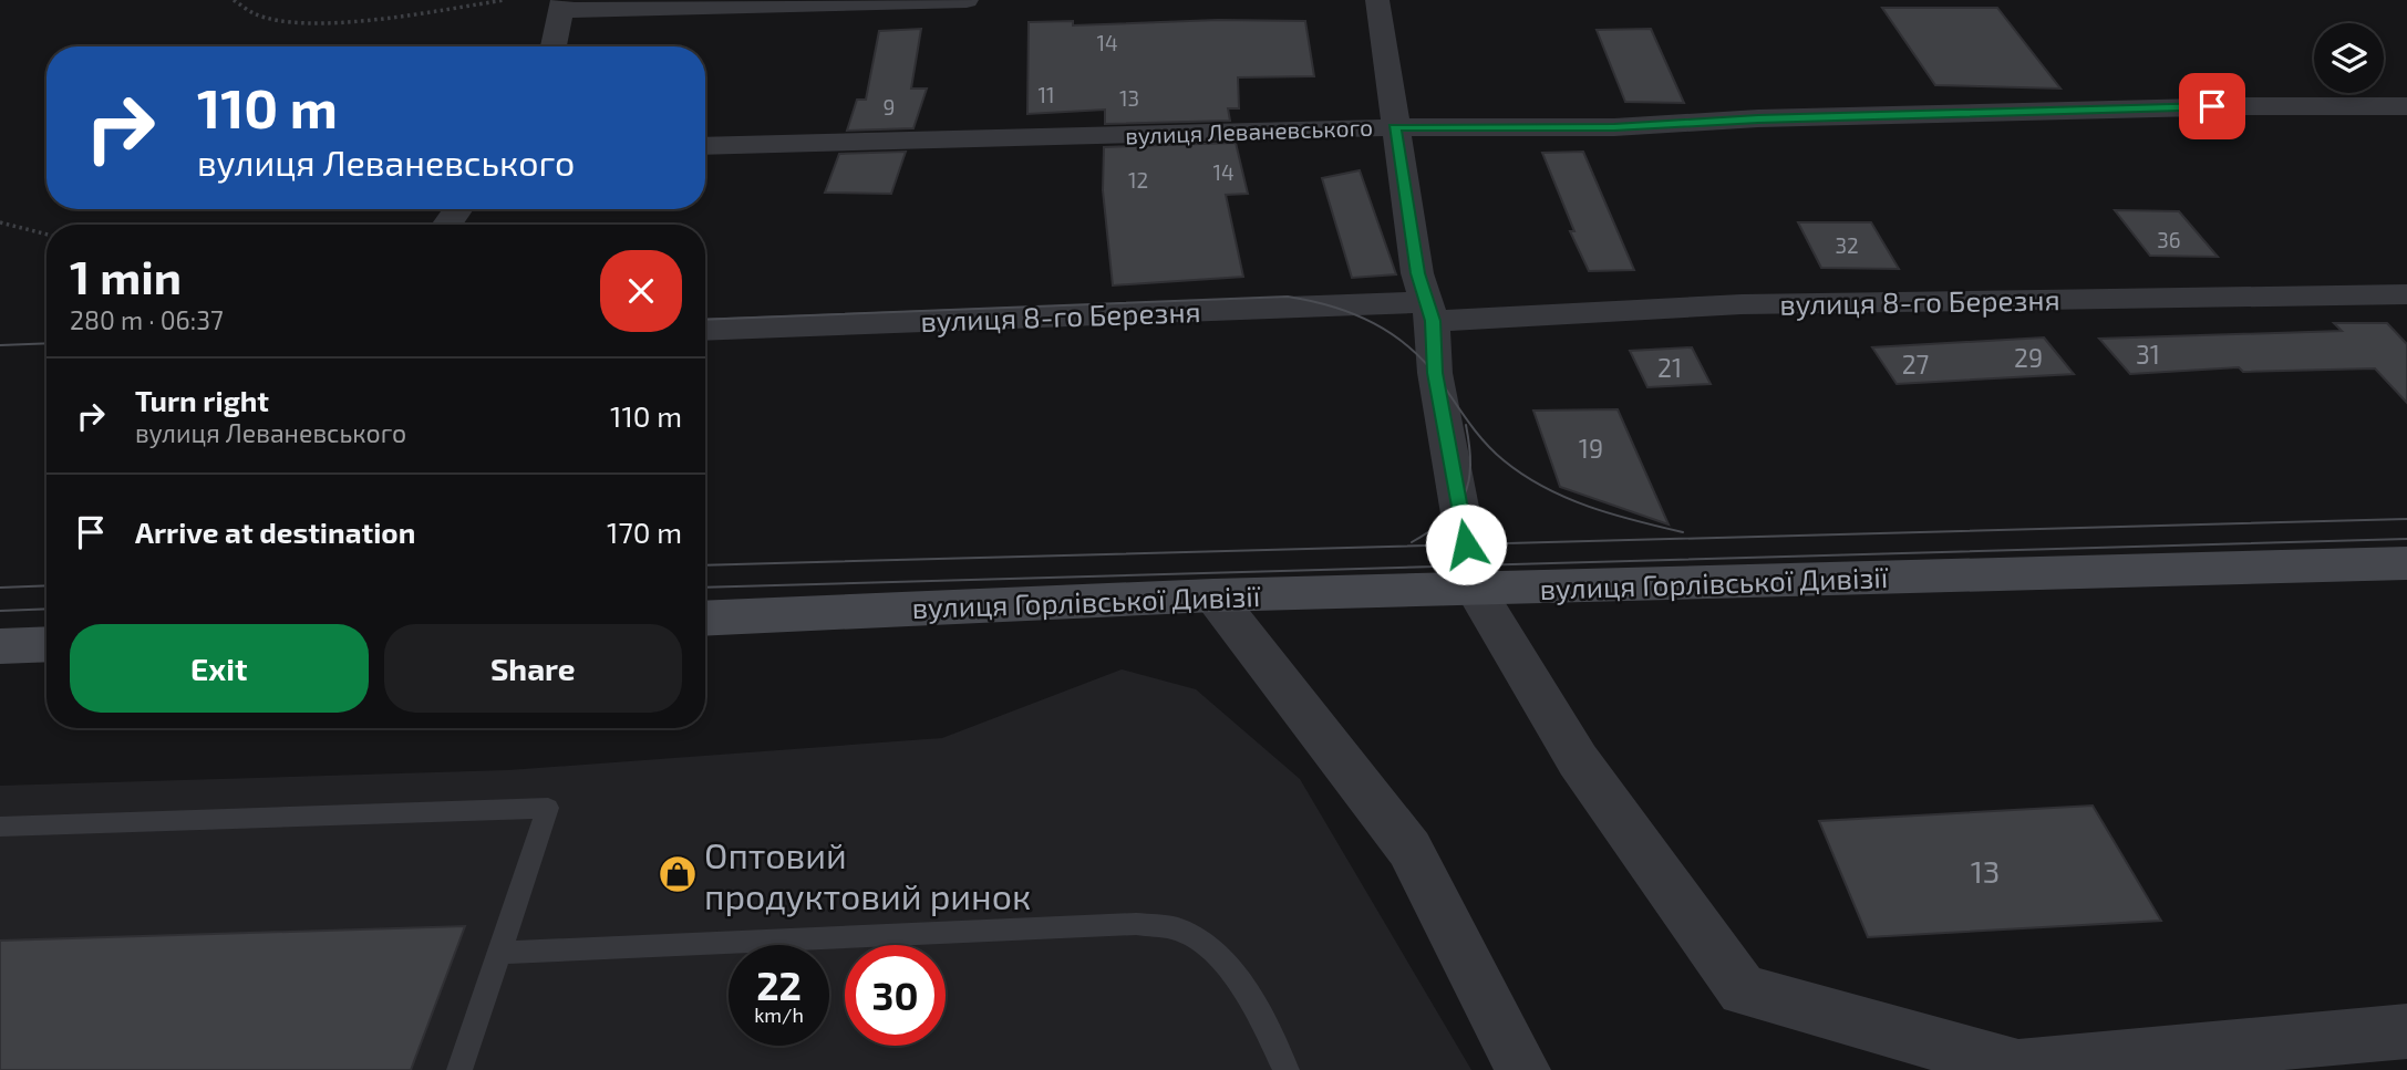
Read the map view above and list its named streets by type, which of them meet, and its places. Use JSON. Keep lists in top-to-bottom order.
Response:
{
  "streets": {
    "main road": ["вулиця Горлівської Дивізії"],
    "street": ["вулиця Леваневського", "вулиця 8-го Березня"]
  },
  "places": {
    "shop": ["Оптовий продуктовий ринок"]
  },
  "house_numbers": [
    "14",
    "11",
    "13",
    "9",
    "14",
    "12",
    "36",
    "32",
    "31",
    "29",
    "27",
    "21",
    "19",
    "13"
  ],
  "page": {
    "turn": ["110 m", "вулиця Леваневського"],
    "heading": ["1 min", "280 m · 06:37"],
    "list": [
      {
        "name": "Turn right",
        "note": "вулиця Леваневського",
        "value": "110 m"
      },
      {
        "name": "Arrive at destination",
        "value": "170 m"
      }
    ],
    "buttons": ["Exit", "Share"],
    "speed": "22 km/h",
    "limit": "30"
  }
}
